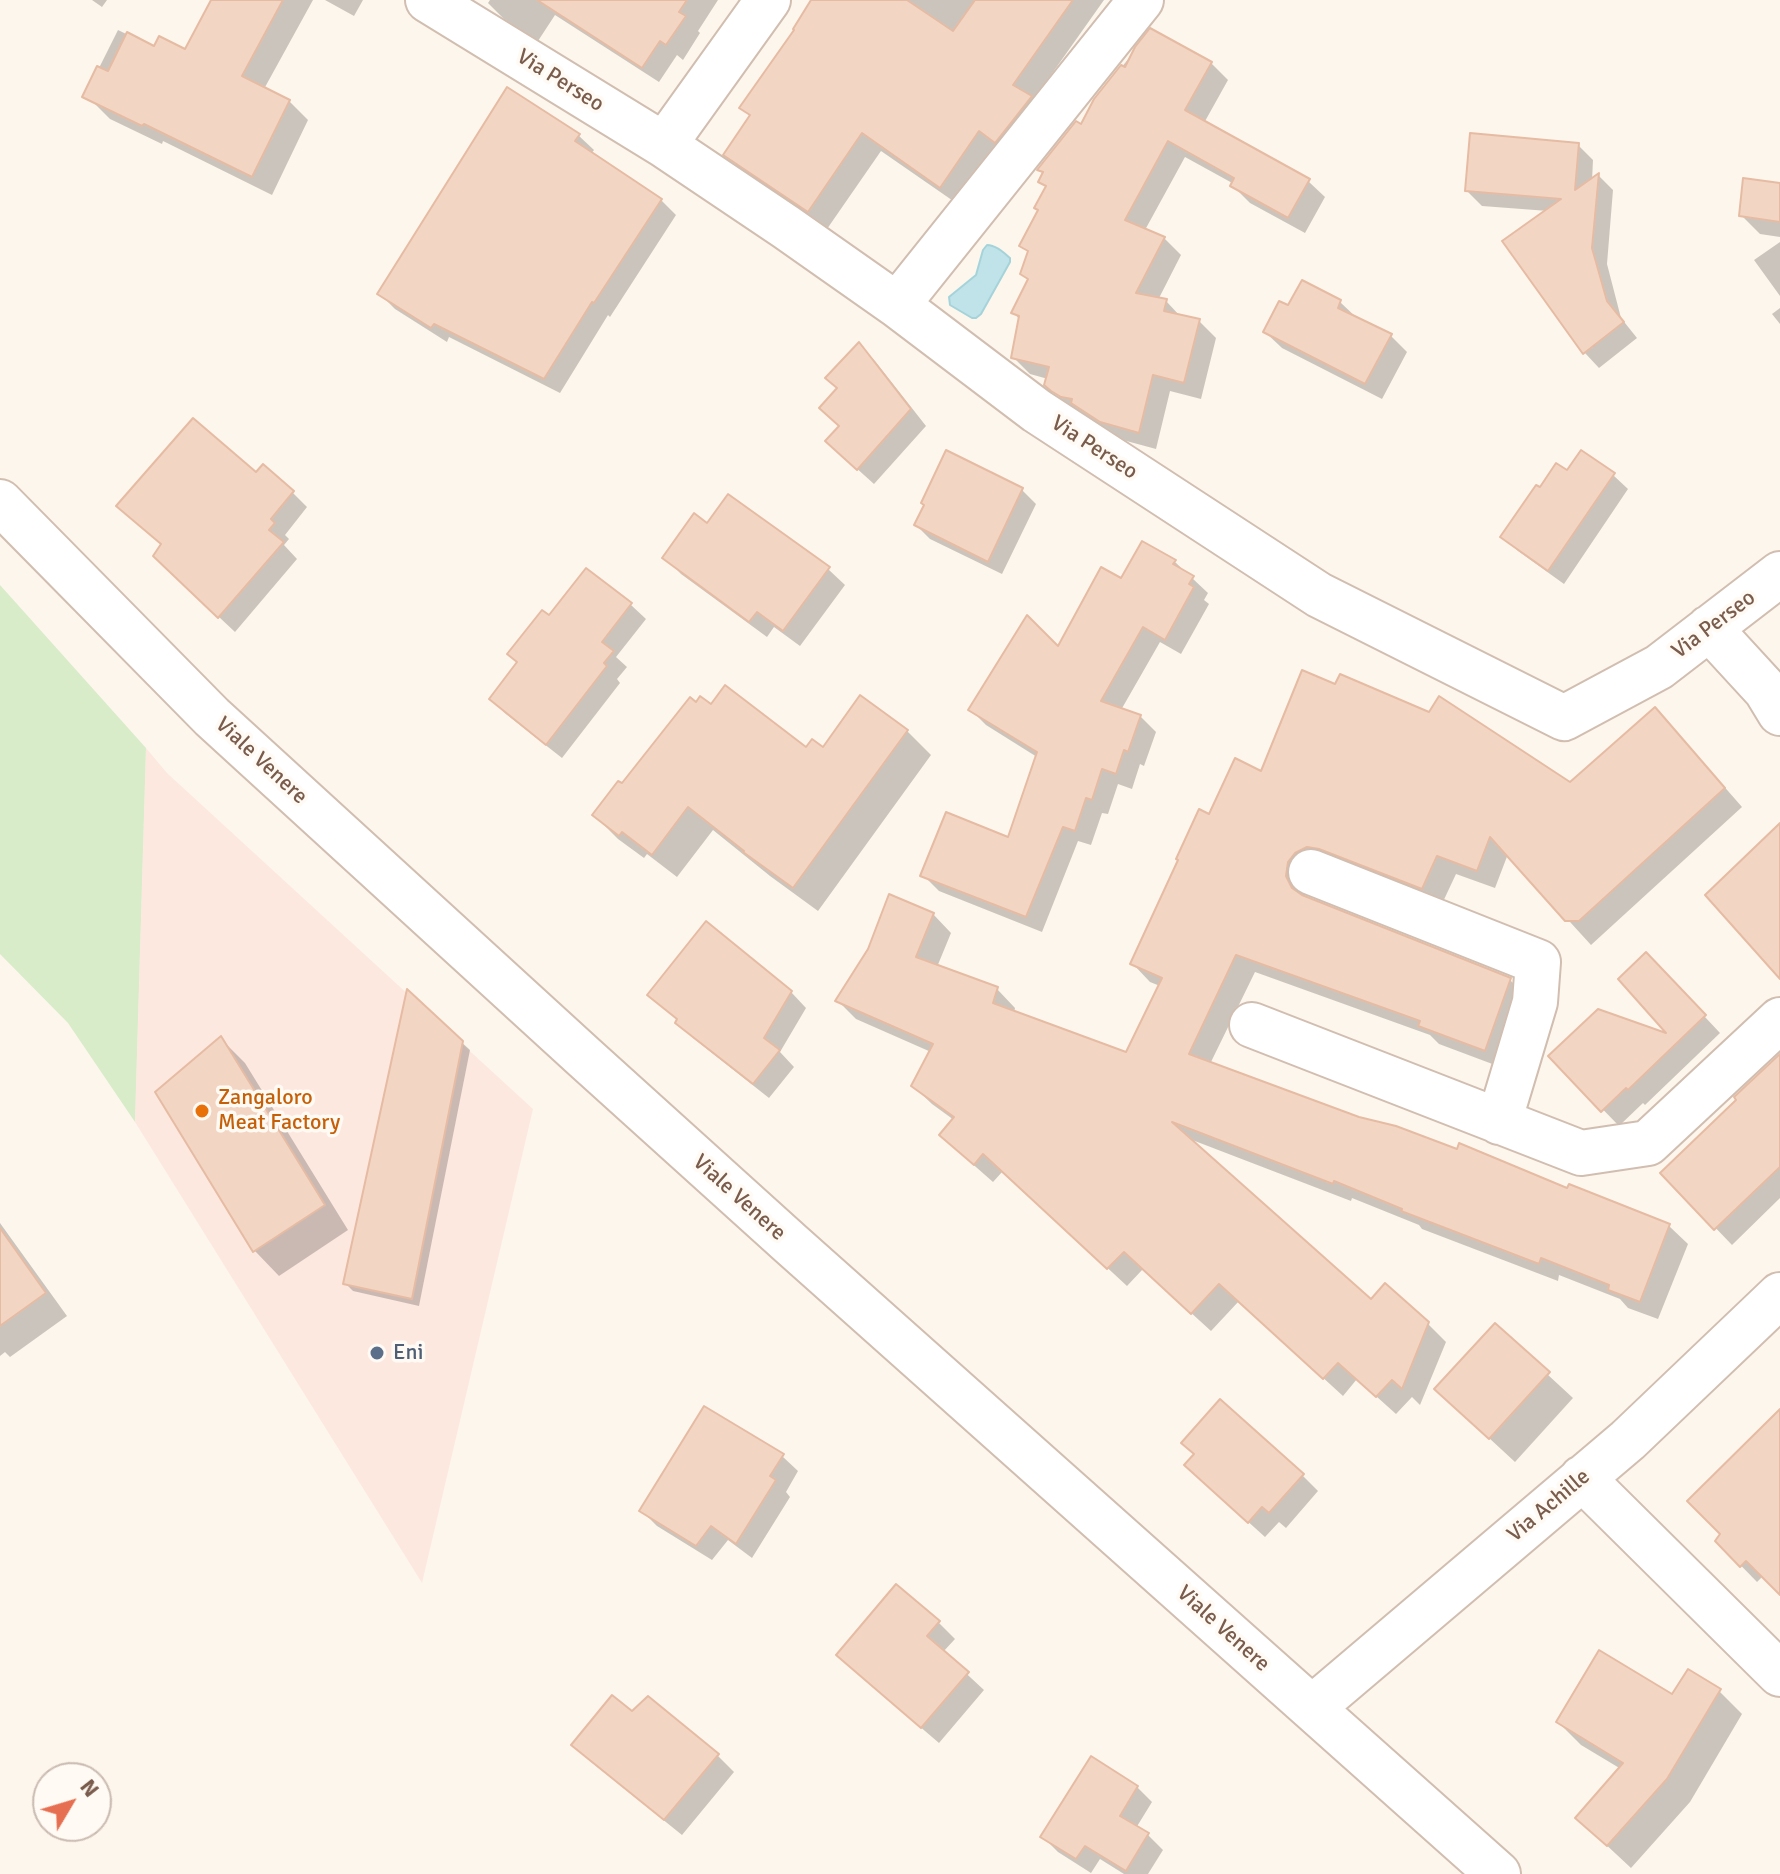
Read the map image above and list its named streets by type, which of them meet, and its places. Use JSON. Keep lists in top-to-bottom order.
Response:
{
  "streets": {
    "street": ["Via Perseo", "Viale Venere", "Via Achille"]
  },
  "crossings": [
    ["Viale Venere", "Via Achille"]
  ],
  "places": ["Zangaloro Meat Factory", "Eni"],
  "north": "top right"
}
